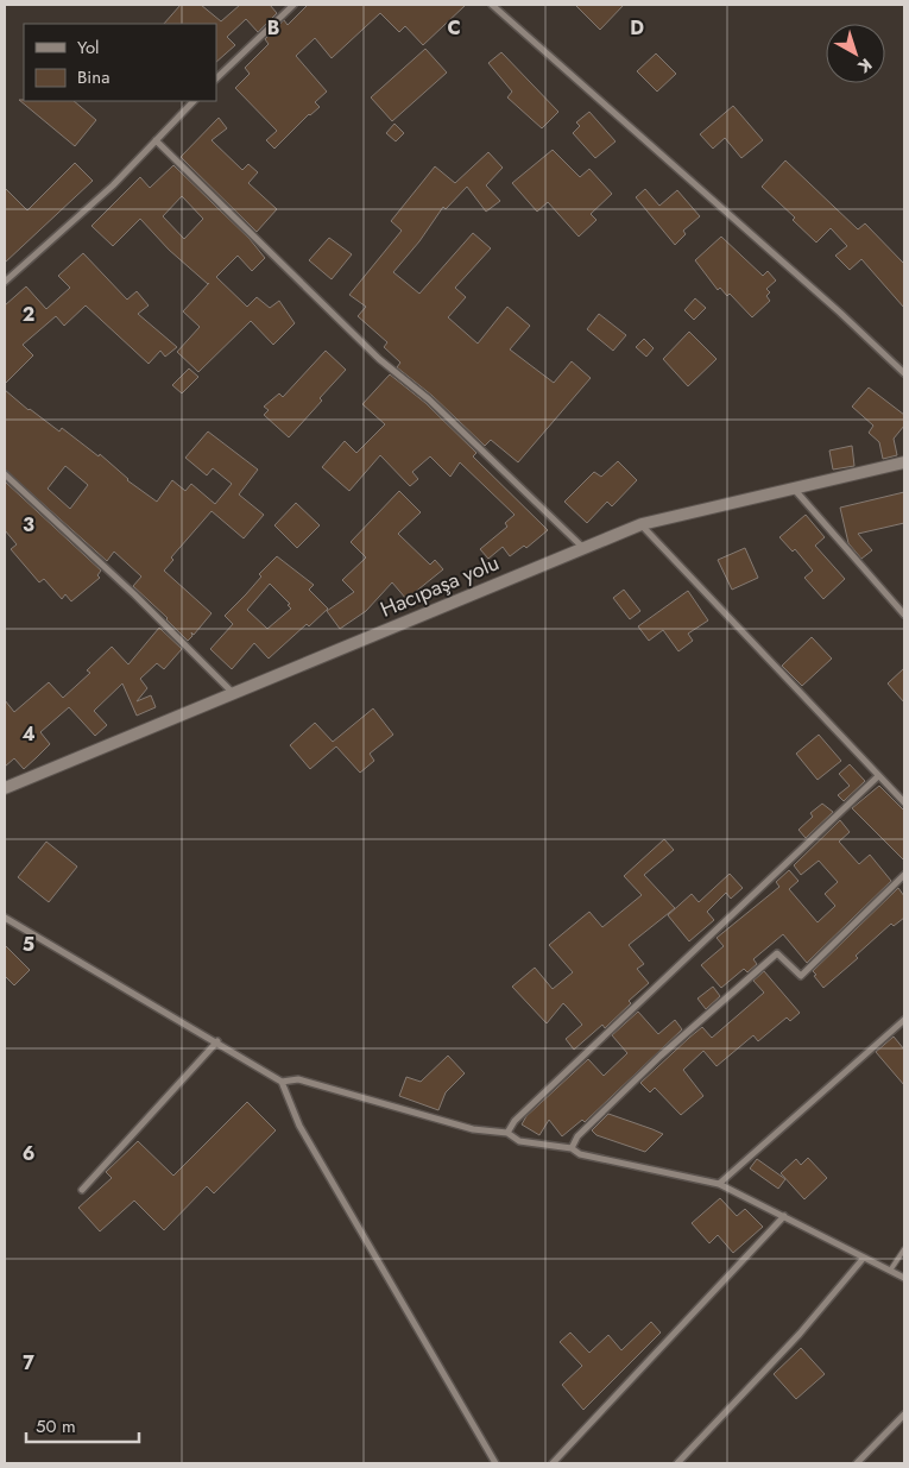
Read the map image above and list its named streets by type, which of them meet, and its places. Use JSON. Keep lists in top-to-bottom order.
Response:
{
  "streets": {
    "main road": ["Hacıpaşa yolu"]
  },
  "legend": ["Yol", "Bina"],
  "scale_bar": "50 m",
  "north": "bottom right",
  "grid": {
    "columns": ["B", "C", "D"],
    "rows": [
      "2",
      "3",
      "4",
      "5",
      "6",
      "7"
    ]
  }
}
